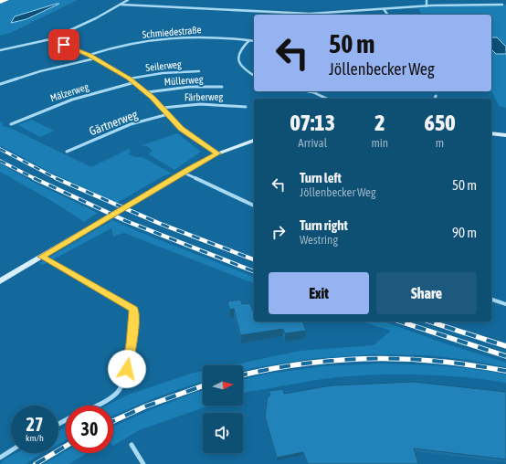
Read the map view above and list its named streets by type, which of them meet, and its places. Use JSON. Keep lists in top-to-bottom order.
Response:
{
  "streets": {
    "street": [
      "Schmiedestraße",
      "Seilerweg",
      "Müllerweg",
      "Mälzerweg",
      "Färberweg",
      "Gärtnerweg"
    ]
  },
  "north": "right",
  "page": {
    "turn": ["50 m", "Jöllenbecker Weg"],
    "eta": [
      "07:13",
      "Arrival",
      "2",
      "min",
      "650",
      "m"
    ],
    "list": [
      {
        "name": "Turn left",
        "note": "Jöllenbecker Weg",
        "value": "50 m"
      },
      {
        "name": "Turn right",
        "note": "Westring",
        "value": "90 m"
      }
    ],
    "buttons": ["Exit", "Share"],
    "speed": "27 km/h",
    "limit": "30"
  }
}
